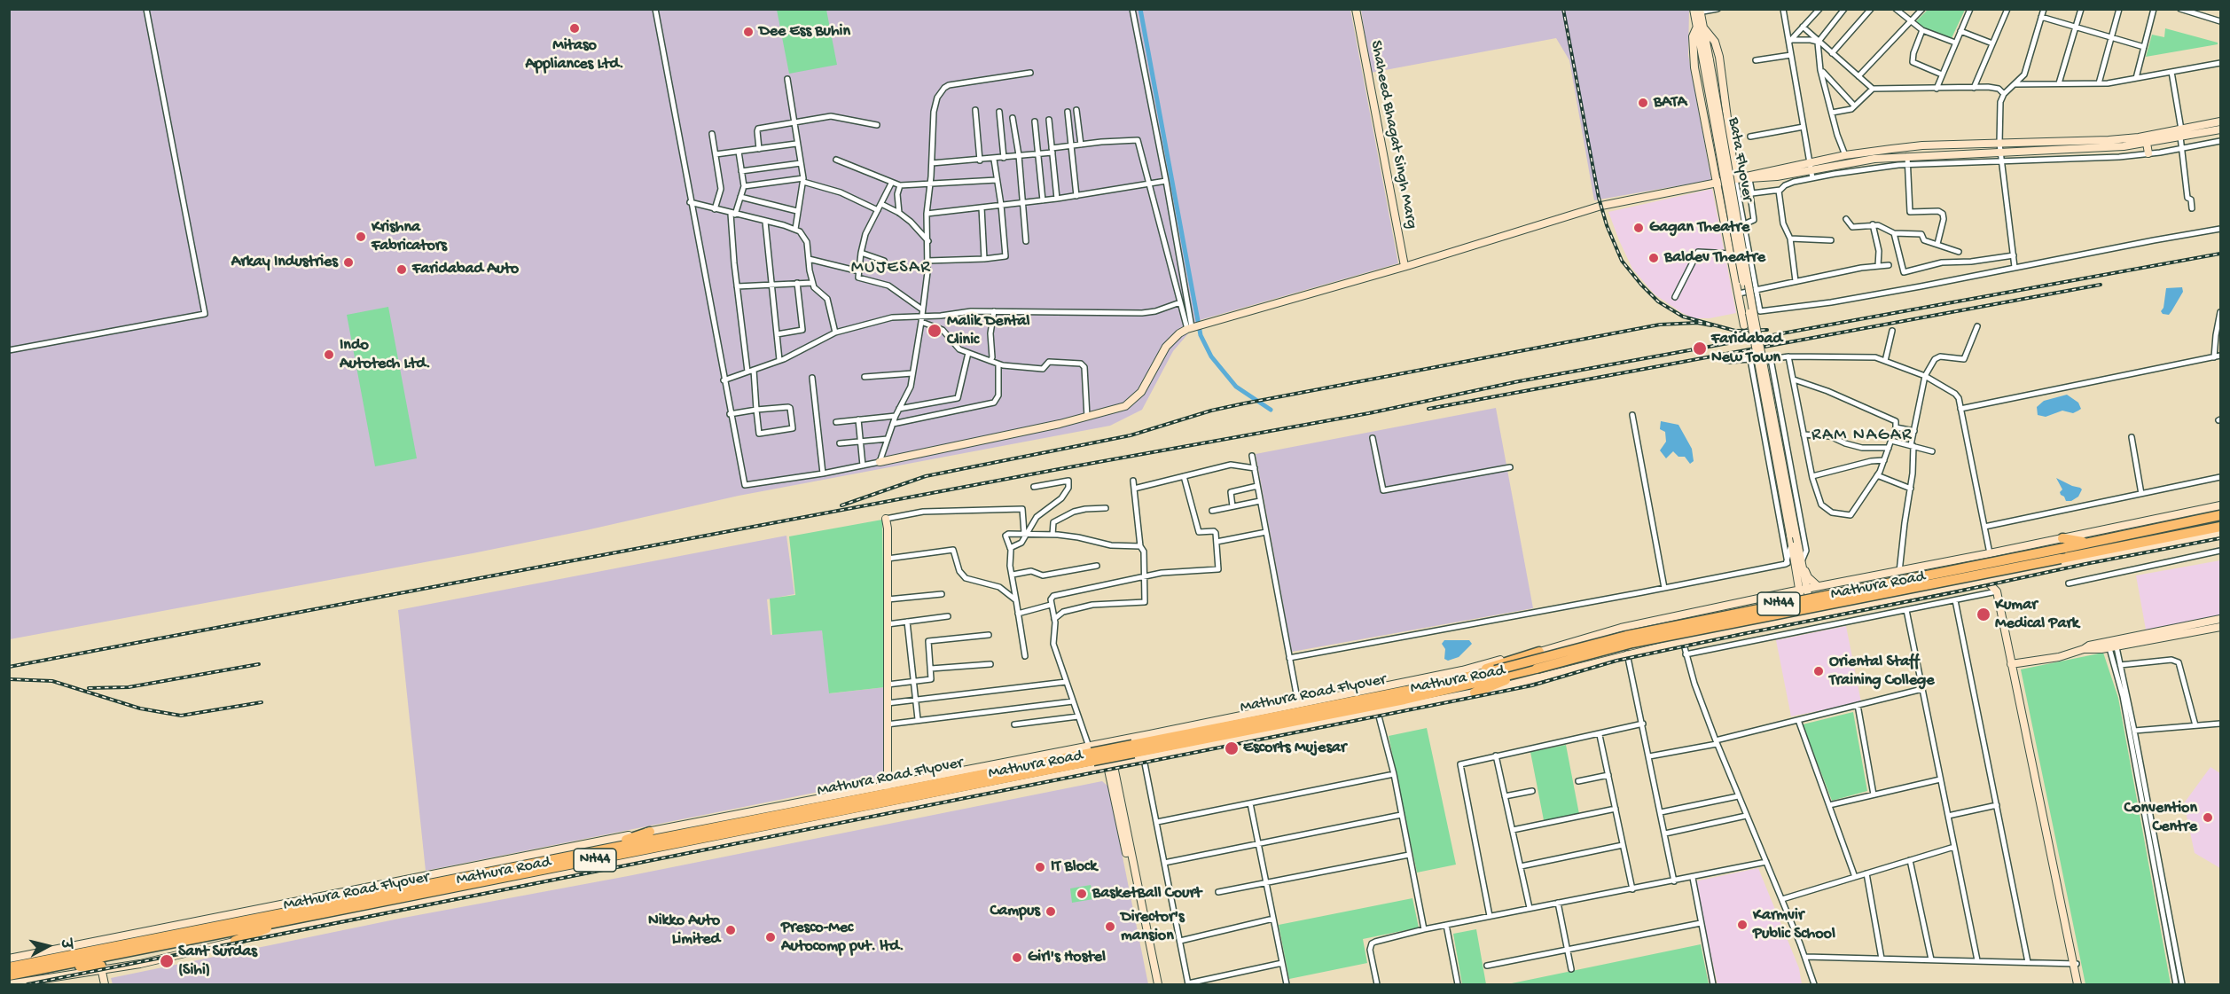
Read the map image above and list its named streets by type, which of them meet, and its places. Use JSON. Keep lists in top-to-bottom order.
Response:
{
  "streets": {
    "highway": ["Mathura Road", "NH44", "Mathura Road Flyover"],
    "main road": ["Shaheed Bhagat Singh Marg", "Bata Flyover"]
  },
  "crossings": [
    ["Bata Flyover", "Mathura Road"],
    ["Mathura Road", "NH44"],
    ["Mathura Road", "Mathura Road Flyover"]
  ],
  "districts": ["MUJESAR", "RAM NAGAR"],
  "places": [
    "Mitaso Appliances Ltd.",
    "Dee Ess Buhin",
    "BATA",
    "Gagan Theatre",
    "Krishna Fabricators",
    "Baldev Theatre",
    "Arkay Industries",
    "Faridabad Auto",
    "Malik Dental Clinic",
    "Faridabad New Town",
    "Indo Autotech Ltd.",
    "Kumar Medical Park",
    "Oriental Staff Training College",
    "Escorts Mujesar",
    "Convention Centre",
    "IT Block",
    "BasketBall Court",
    "Campus",
    "Karmvir Public School",
    "Director's mansion",
    "Nikko Auto Limited",
    "Presco-Mec Autocomp pvt. ltd.",
    "Girl's Hostel",
    "Sant Surdas (Sihi)"
  ],
  "north": "right"
}
